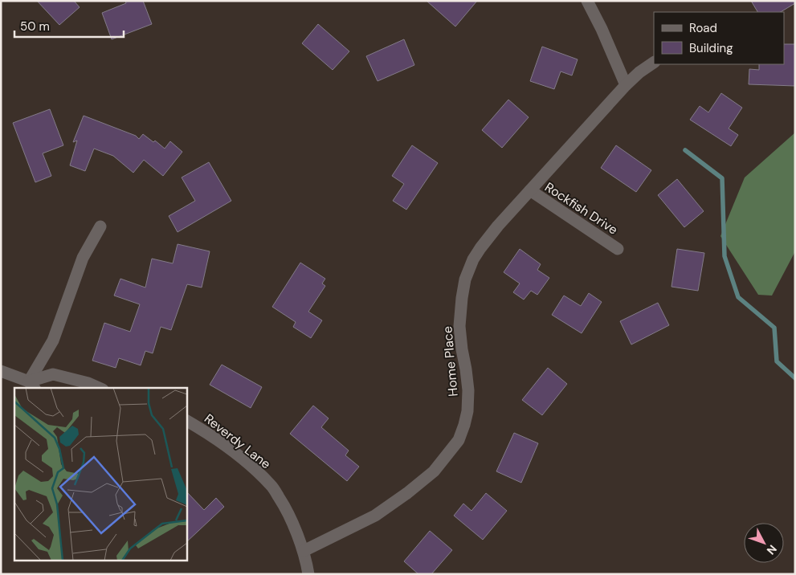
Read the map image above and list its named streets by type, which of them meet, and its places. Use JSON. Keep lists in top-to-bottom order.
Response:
{
  "streets": {
    "street": ["Rockfish Drive", "Home Place", "Reverdy Lane"]
  },
  "crossings": [
    ["Rockfish Drive", "Home Place"],
    ["Home Place", "Reverdy Lane"]
  ],
  "legend": ["Road", "Building"],
  "scale_bar": "50 m",
  "north": "bottom right"
}
